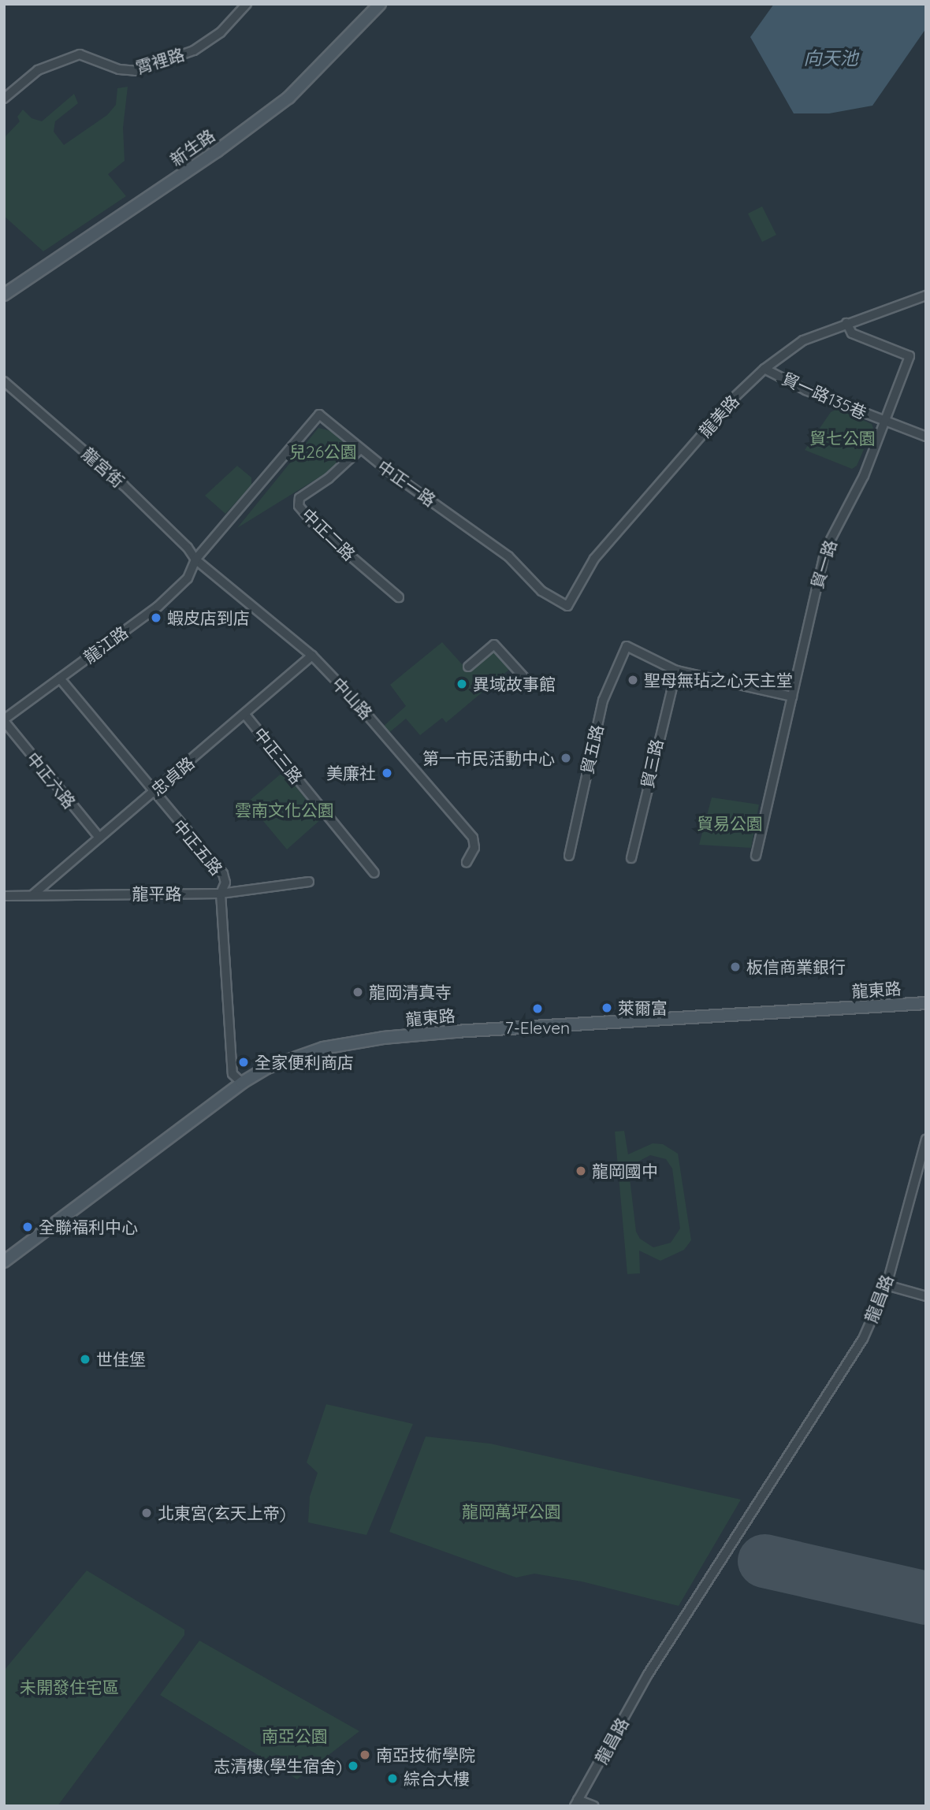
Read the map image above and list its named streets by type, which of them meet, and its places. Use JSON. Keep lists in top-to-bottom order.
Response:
{
  "streets": {
    "street": [
      "霄裡路",
      "新生路",
      "貿一路135巷",
      "龍美路",
      "龍宮街",
      "中正一路",
      "中正二路",
      "貿一路",
      "龍江路",
      "中山路",
      "貿五路",
      "中正三路",
      "貿三路",
      "忠貞路",
      "中正六路",
      "中正五路",
      "龍平路",
      "龍東路",
      "龍昌路"
    ]
  },
  "crossings": [
    ["貿一路135巷", "龍美路"],
    ["貿一路135巷", "貿一路"],
    ["龍美路", "中正一路"],
    ["龍美路", "貿一路"],
    ["龍宮街", "中正一路"],
    ["龍宮街", "龍江路"],
    ["龍宮街", "中山路"],
    ["中正一路", "中正二路"],
    ["中正一路", "龍江路"],
    ["中正一路", "中山路"],
    ["龍江路", "中山路"],
    ["龍江路", "中正六路"],
    ["龍江路", "中正五路"],
    ["中山路", "忠貞路"],
    ["貿五路", "貿三路"],
    ["中正三路", "忠貞路"],
    ["忠貞路", "中正六路"],
    ["忠貞路", "中正五路"],
    ["忠貞路", "龍平路"],
    ["中正五路", "龍平路"],
    ["中正五路", "龍東路"]
  ],
  "water": ["向天池"],
  "parks": [
    "貿七公園",
    "兒26公園",
    "雲南文化公園",
    "貿易公園",
    "龍岡萬坪公園",
    "未開發住宅區",
    "南亞公園"
  ],
  "places": [
    "蝦皮店到店",
    "聖母無玷之心天主堂",
    "異域故事館",
    "第一市民活動中心",
    "美廉社",
    "板信商業銀行",
    "龍岡清真寺",
    "萊爾富",
    "7-Eleven",
    "全家便利商店",
    "龍岡國中",
    "全聯福利中心",
    "世佳堡",
    "北東宮(玄天上帝)",
    "南亞技術學院",
    "志清樓(學生宿舍)",
    "綜合大樓"
  ]
}
